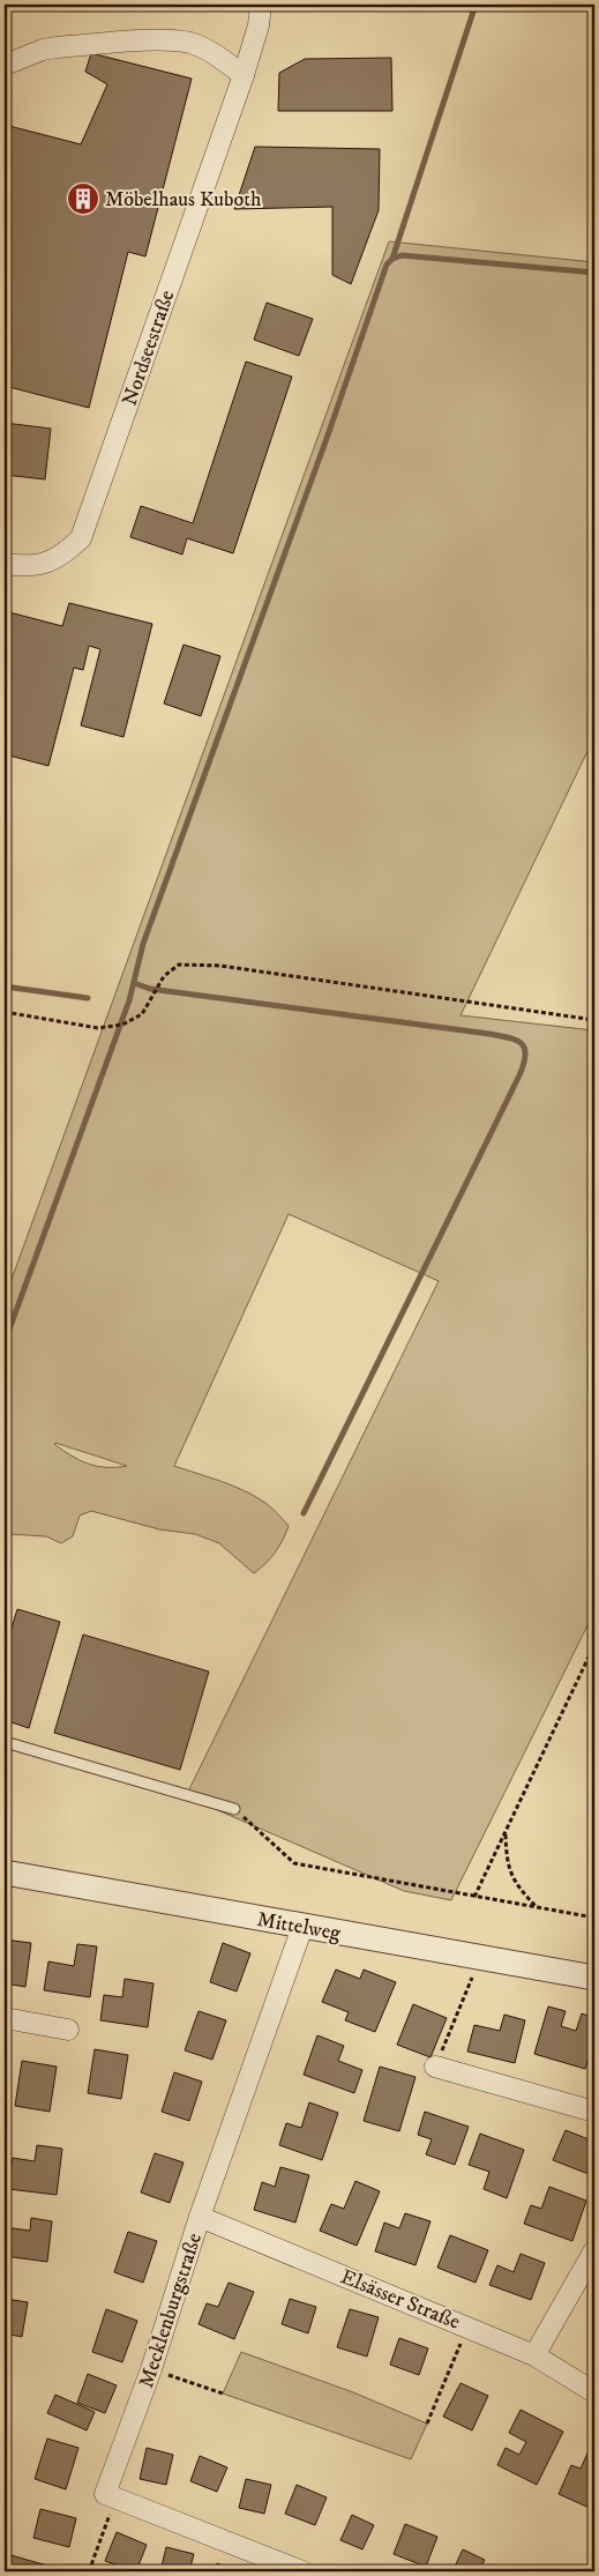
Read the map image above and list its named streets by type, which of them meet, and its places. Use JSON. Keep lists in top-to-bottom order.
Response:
{
  "streets": {
    "street": [
      "Nordseestraße",
      "Mittelweg",
      "Elsässer Straße",
      "Mecklenburgstraße"
    ]
  },
  "crossings": [
    ["Mittelweg", "Mecklenburgstraße"],
    ["Elsässer Straße", "Mecklenburgstraße"]
  ],
  "places": {
    "building": ["Möbelhaus Kuboth"]
  }
}
